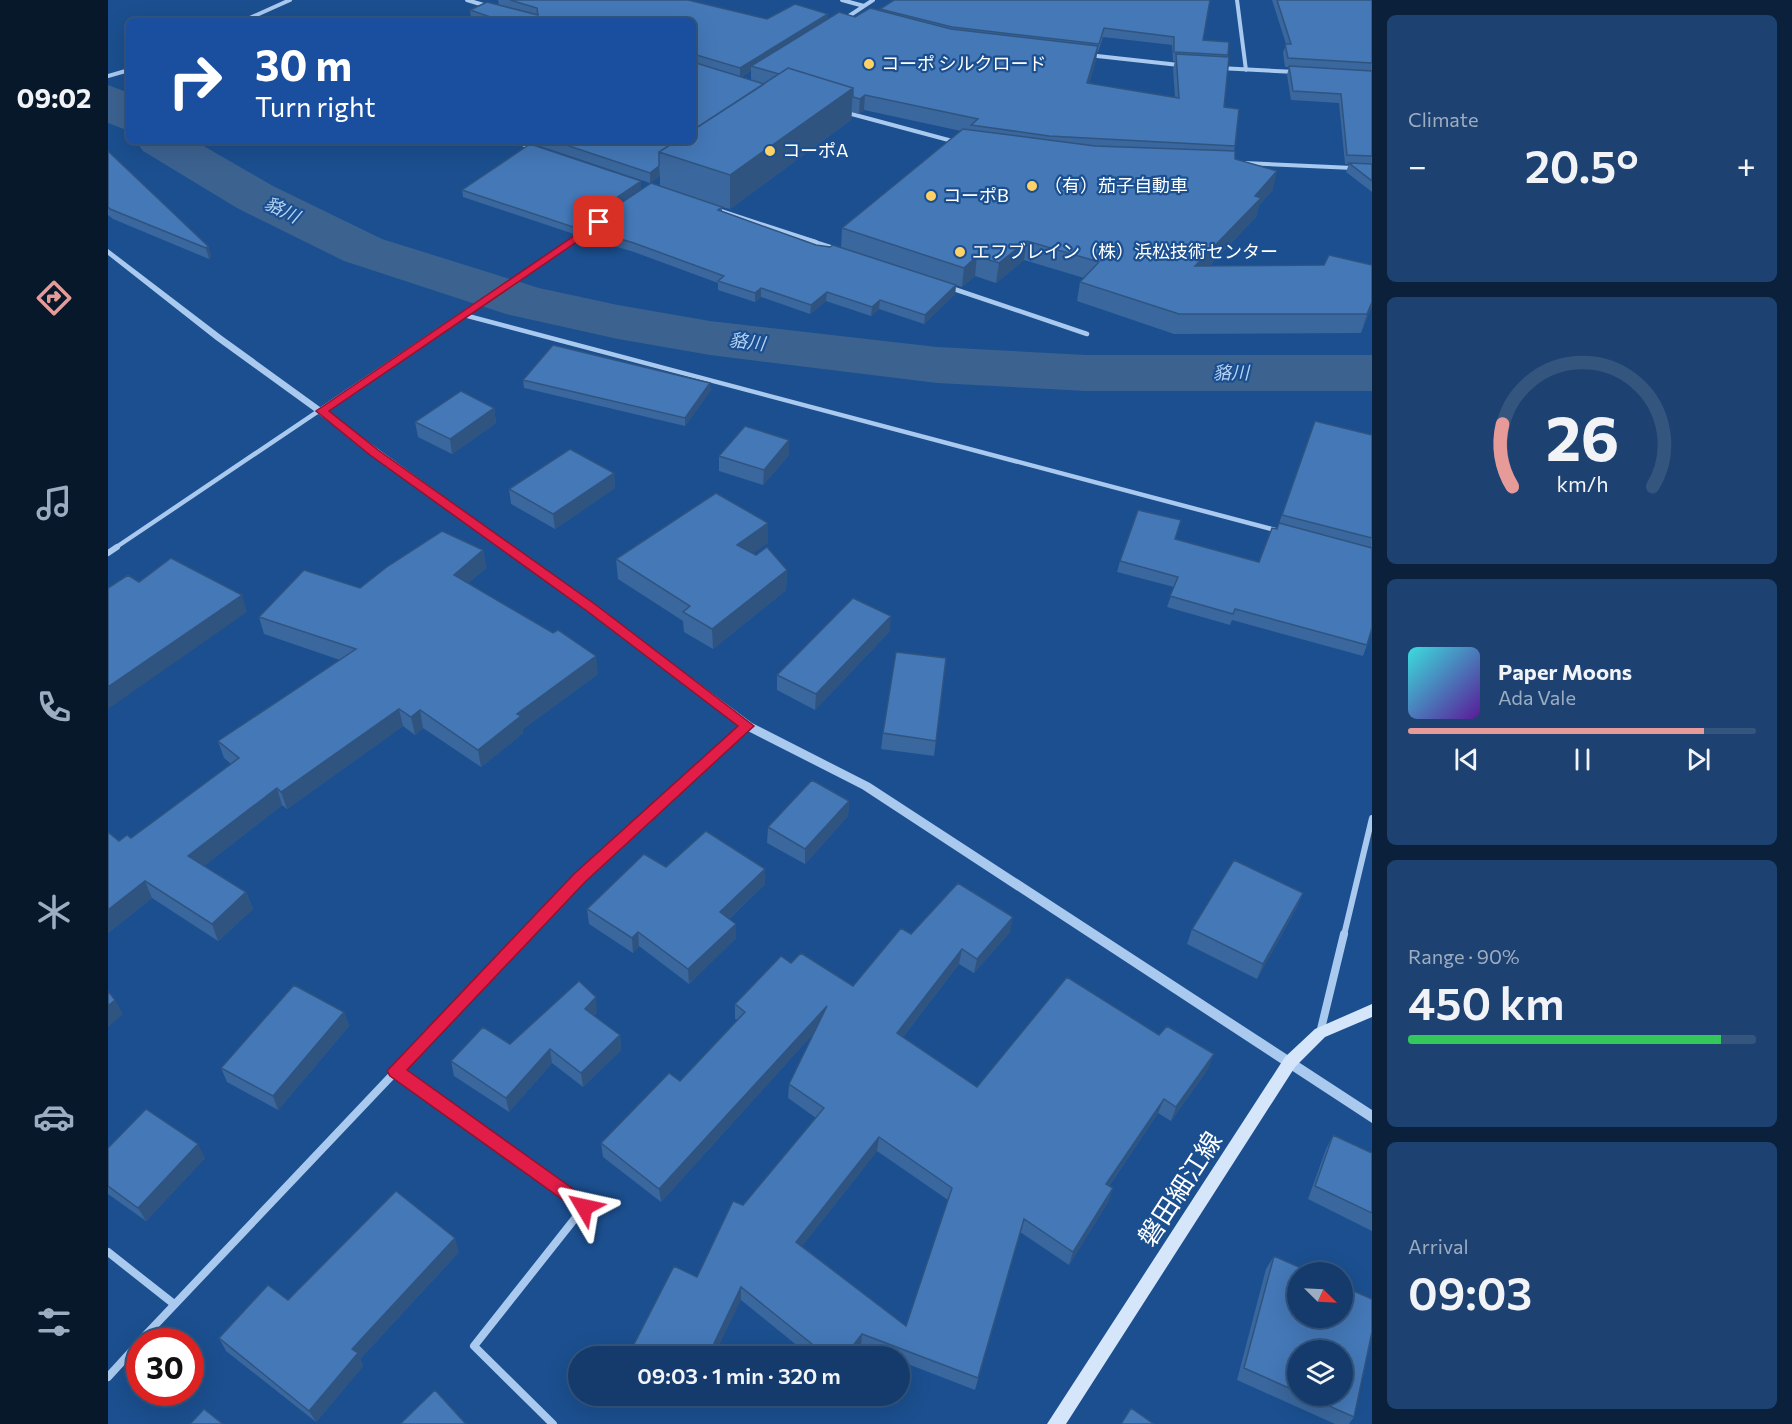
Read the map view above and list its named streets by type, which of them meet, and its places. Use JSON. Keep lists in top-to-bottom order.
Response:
{
  "streets": {
    "main road": ["磐田細江線"]
  },
  "water": ["貉川"],
  "places": [
    "コーポ シルクロード",
    "コーポA",
    "（有）茄子自動車",
    "コーポB",
    "エフブレイン（株）浜松技術センター"
  ],
  "north": "bottom right",
  "page": {
    "tabs": "09:02",
    "tile": [
      "Climate",
      ["Range · 90%", "450 km"],
      ["Arrival", "09:03"]
    ],
    "turn": ["30 m", "Turn right"],
    "heat": ["−", "20.5°", "+"],
    "song": ["Paper Moons", "Ada Vale"],
    "limit": "30",
    "trip": "09:03 · 1 min · 320 m",
    "gauge": ["26", "km/h"]
  }
}
